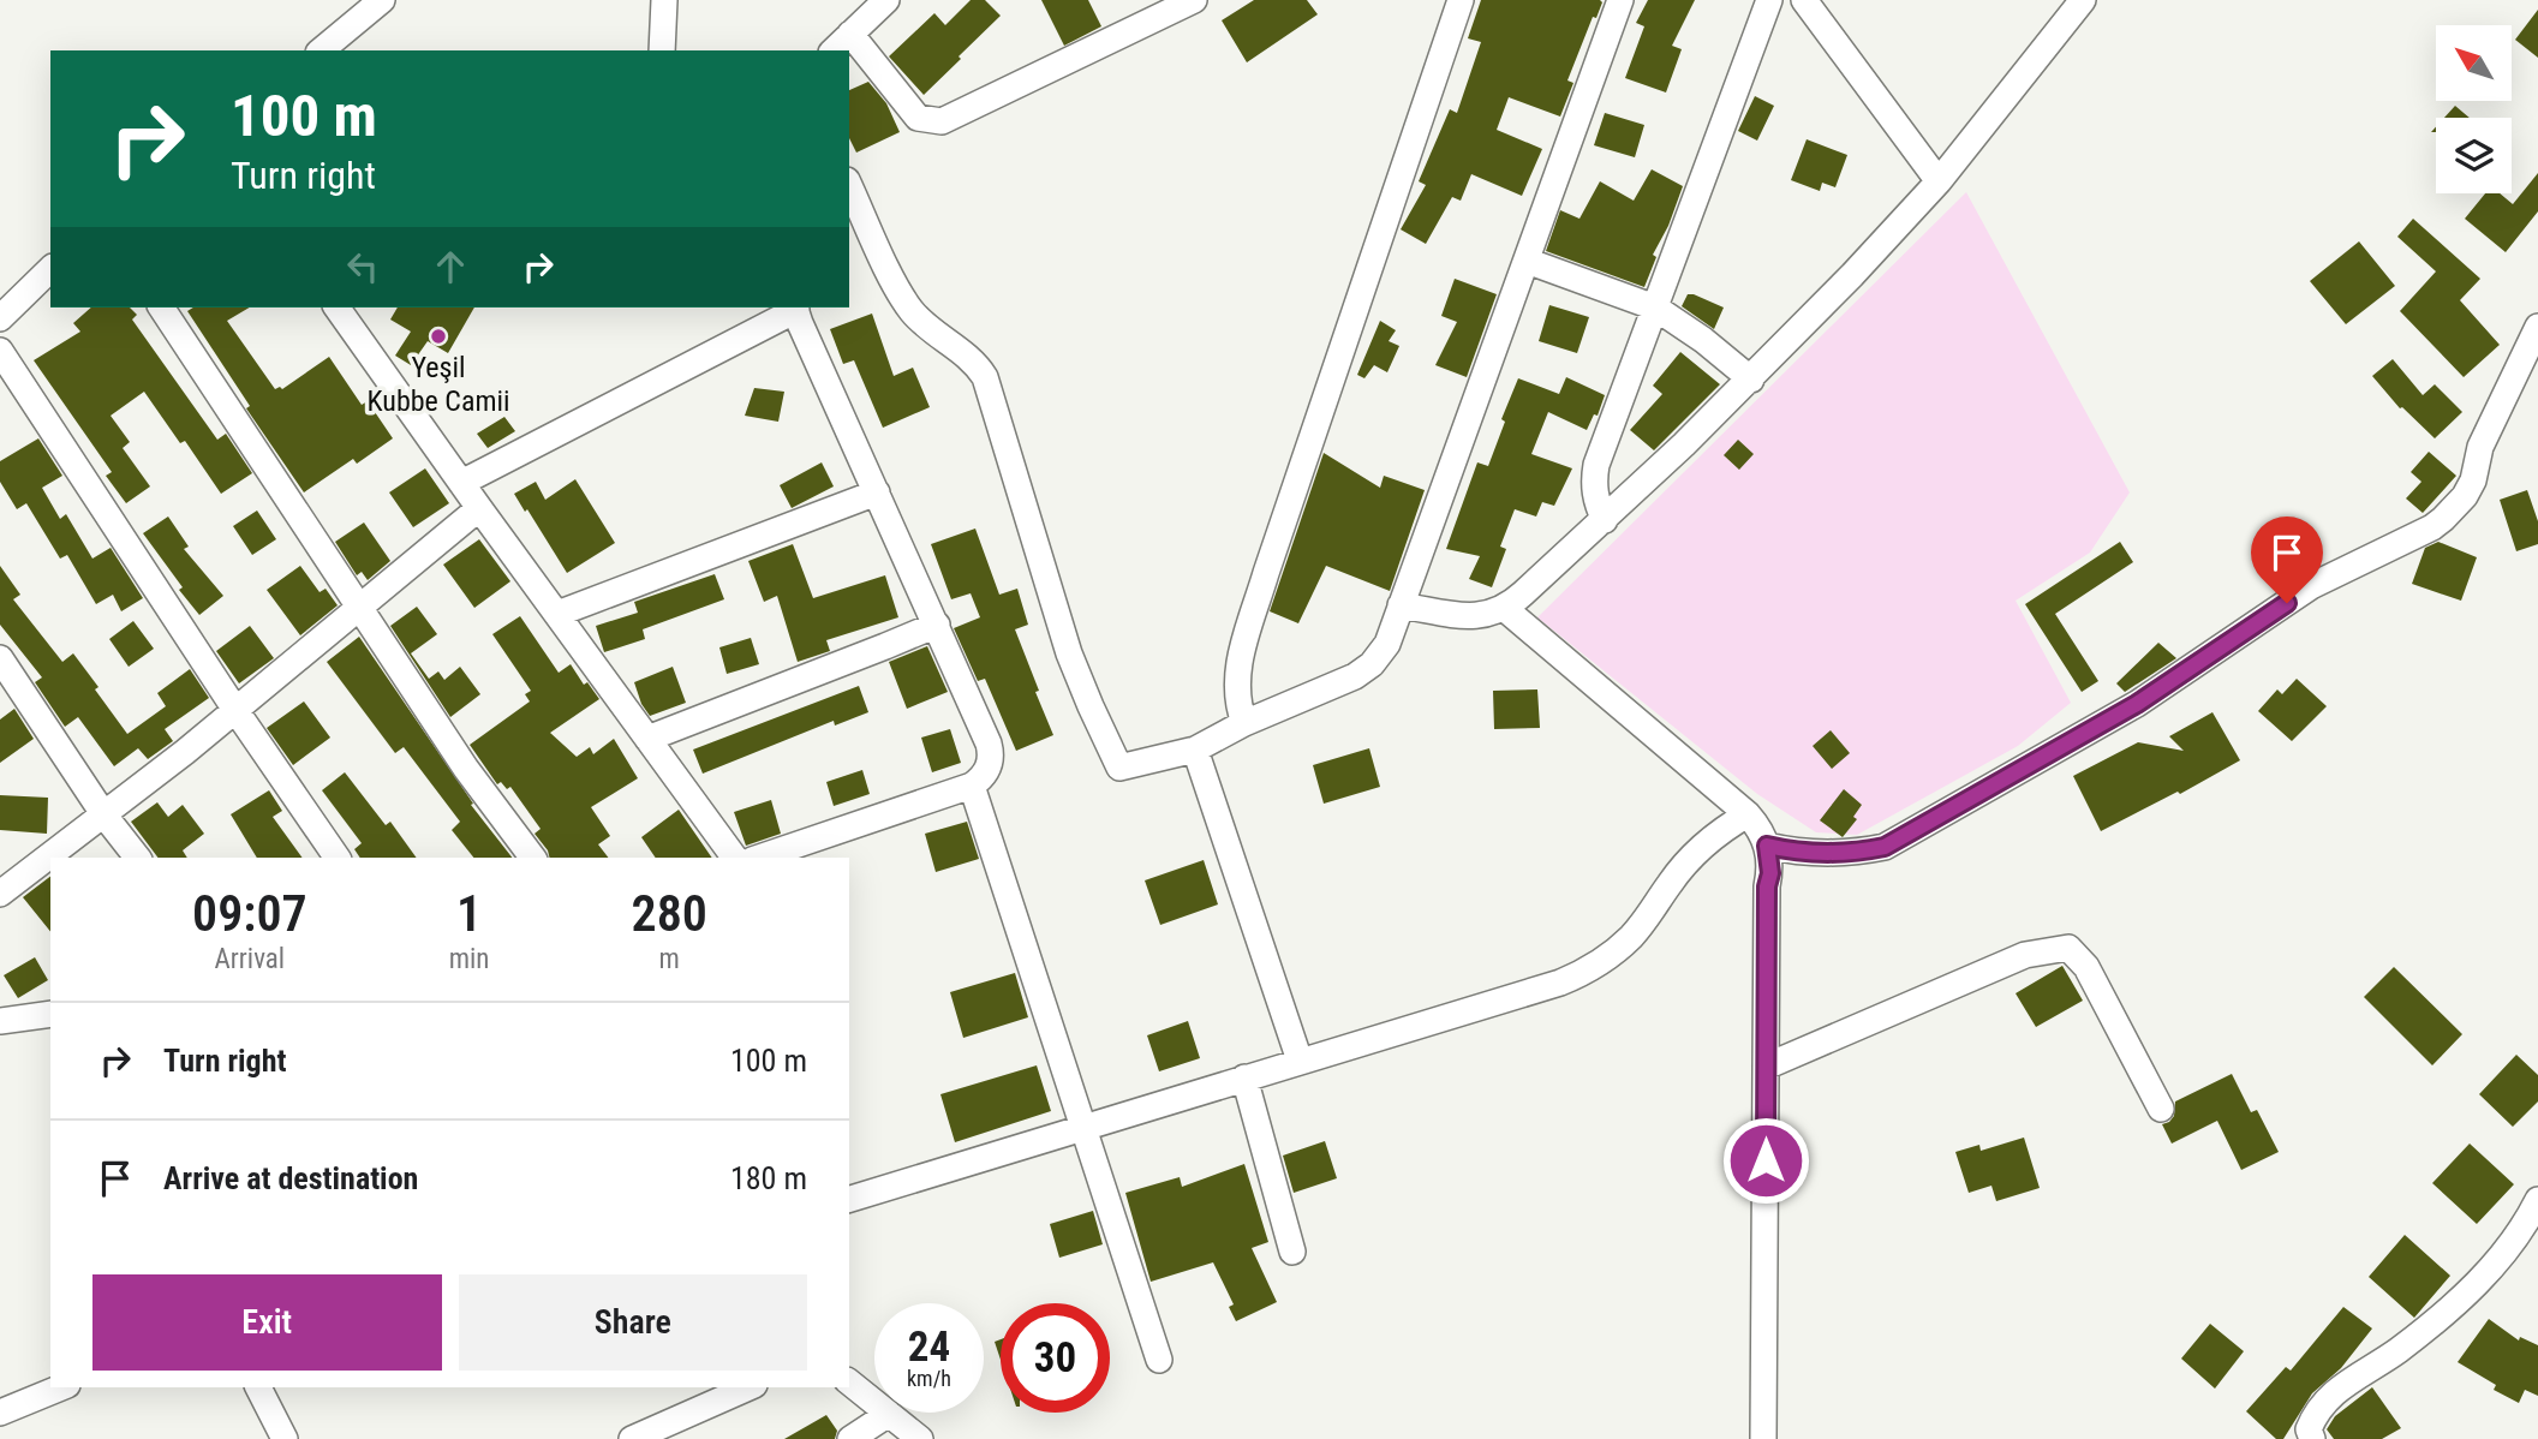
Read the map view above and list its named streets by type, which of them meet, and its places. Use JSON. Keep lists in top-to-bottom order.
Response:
{
  "places": ["Yeşil Kubbe Camii"],
  "north": "top left",
  "page": {
    "turn": ["100 m", "Turn right"],
    "eta": [
      "09:07",
      "Arrival",
      "1",
      "min",
      "280",
      "m"
    ],
    "list": [
      {
        "name": "Turn right",
        "value": "100 m"
      },
      {
        "name": "Arrive at destination",
        "value": "180 m"
      }
    ],
    "buttons": ["Exit", "Share"],
    "speed": "24 km/h",
    "limit": "30"
  }
}
